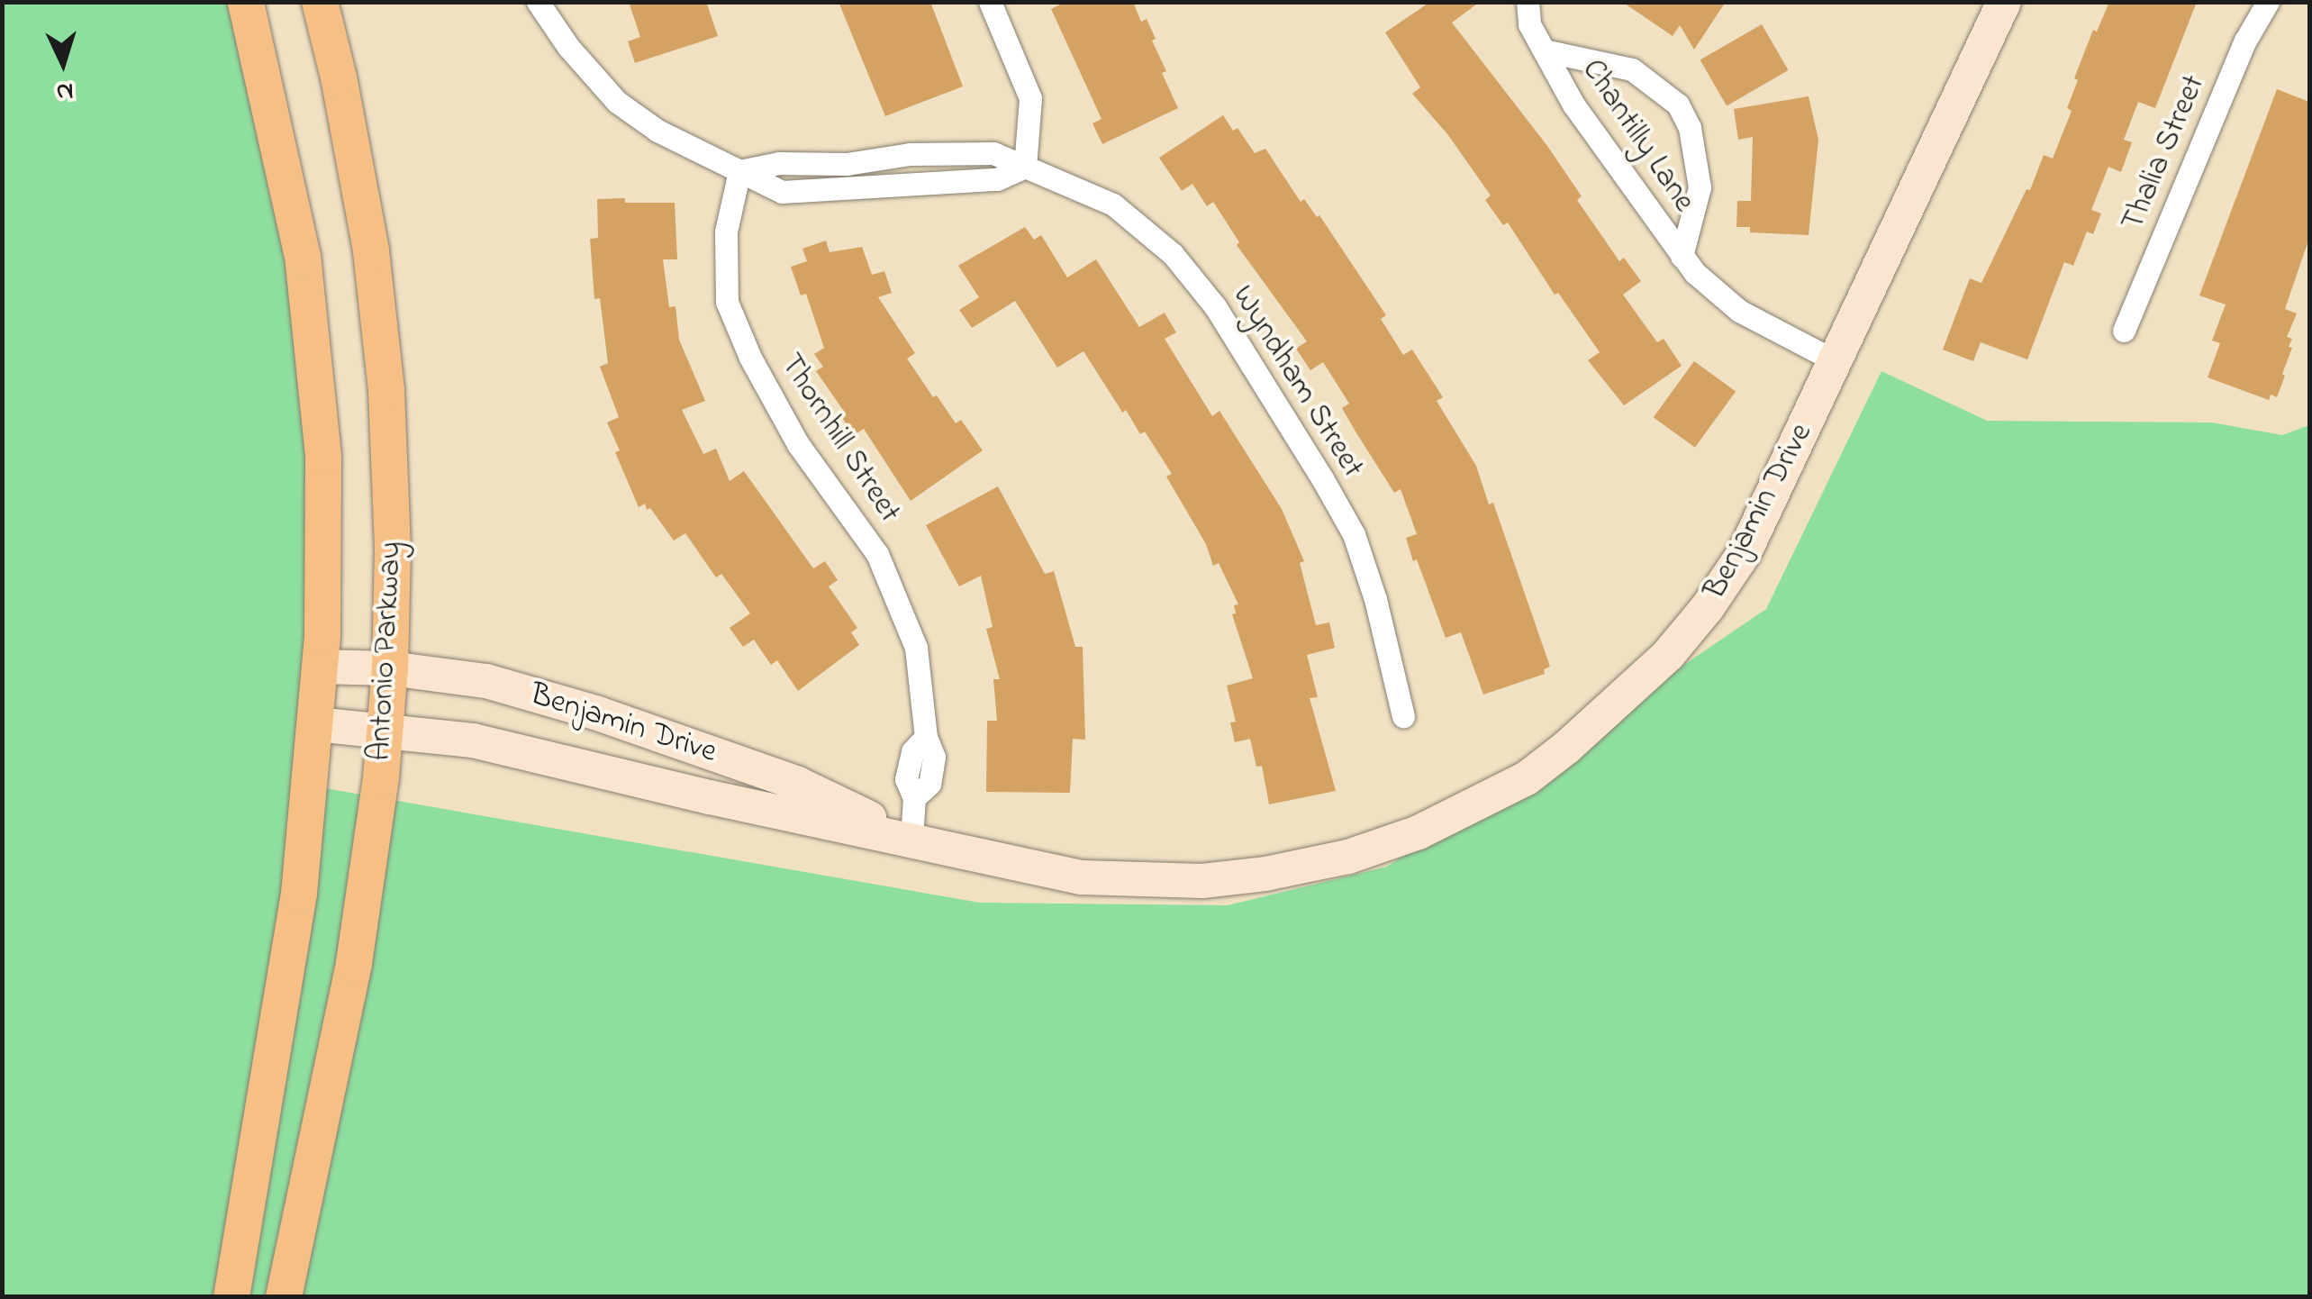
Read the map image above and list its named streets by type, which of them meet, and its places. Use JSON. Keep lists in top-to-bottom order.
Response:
{
  "streets": {
    "main road": ["Benjamin Drive", "Antonio Parkway"],
    "street": [
      "Chantilly Lane",
      "Thalia Street",
      "Wyndham Street",
      "Thornhill Street"
    ]
  },
  "crossings": [
    ["Chantilly Lane", "Benjamin Drive"],
    ["Thornhill Street", "Benjamin Drive"],
    ["Benjamin Drive", "Antonio Parkway"]
  ],
  "north": "bottom"
}
